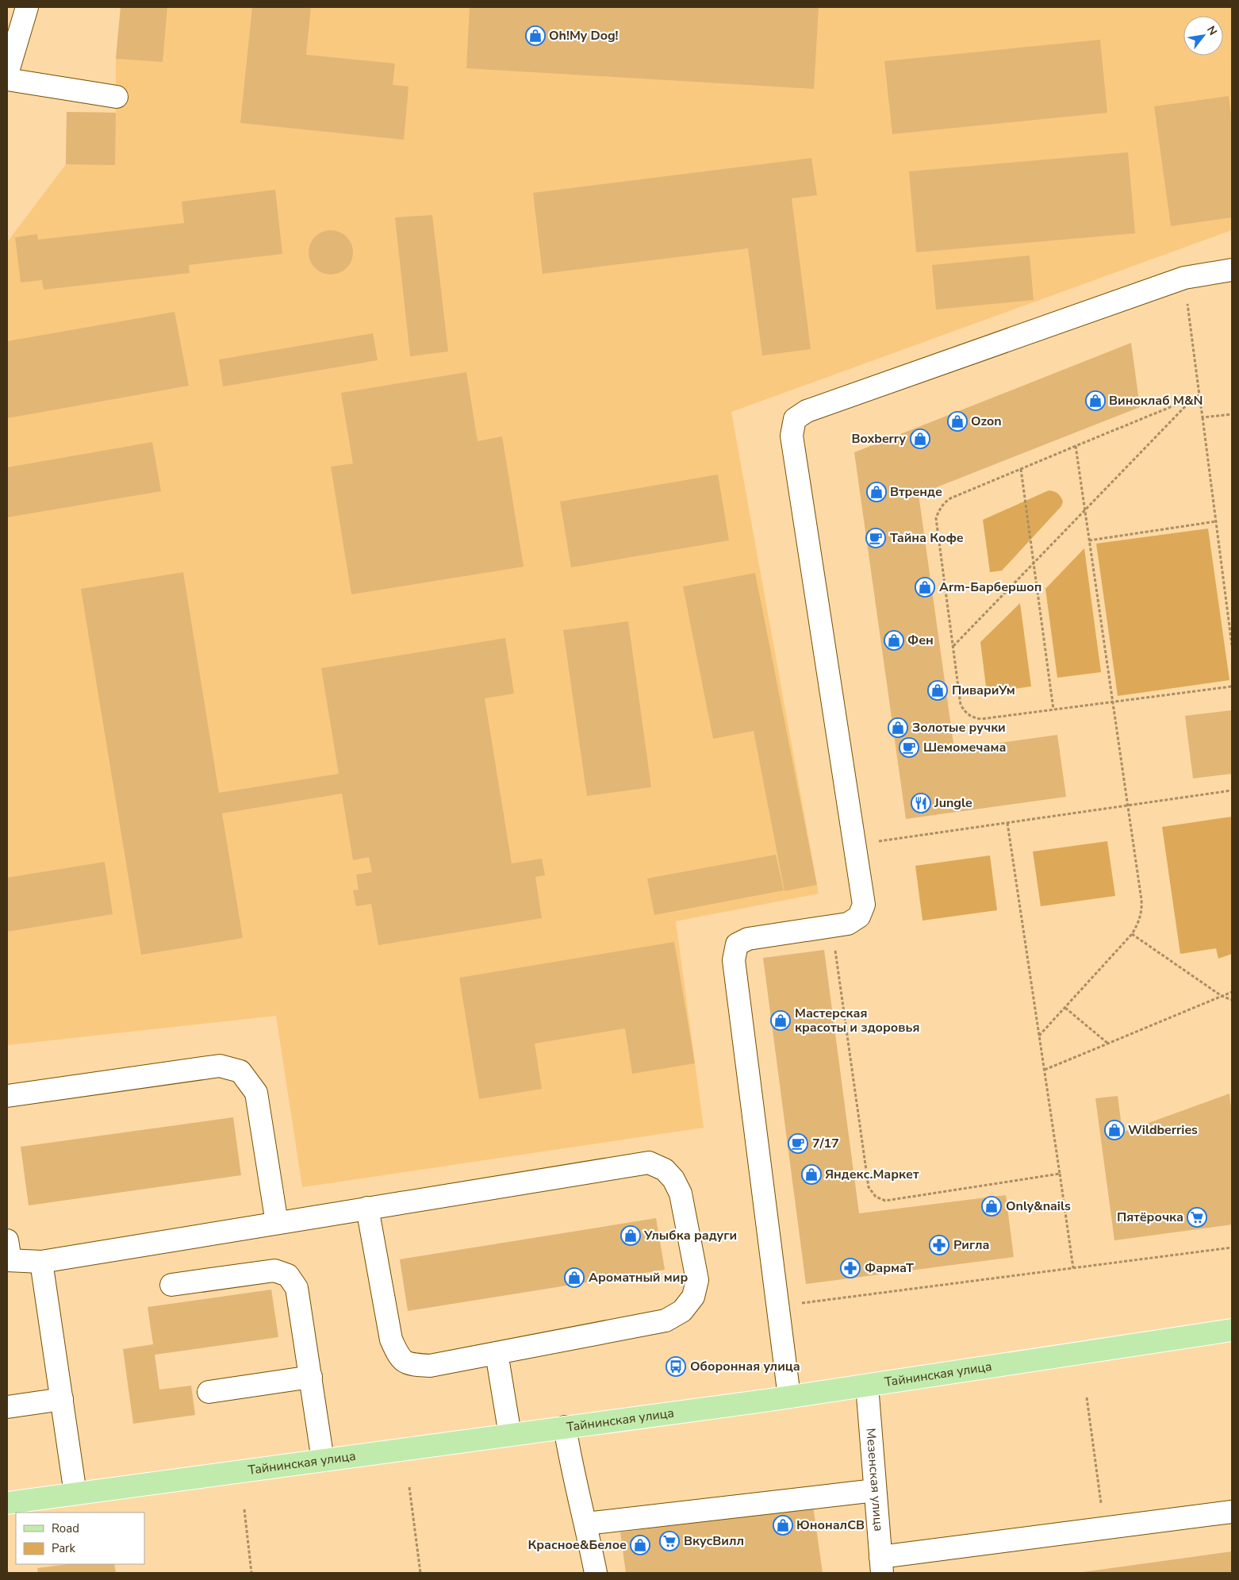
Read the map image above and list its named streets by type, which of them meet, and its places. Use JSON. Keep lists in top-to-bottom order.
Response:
{
  "streets": {
    "main road": ["Тайнинская улица"],
    "street": ["Мезенская улица"]
  },
  "crossings": [
    ["Тайнинская улица", "Мезенская улица"]
  ],
  "places": {
    "shop": [
      "Oh!My Dog!",
      "Виноклаб М&N",
      "Ozon",
      "Boxberry",
      "Втренде",
      "Arm-Барбершоп",
      "Фен",
      "ПивариУм",
      "Золотые ручки",
      "Мастерская красоты и здоровья",
      "Wildberries",
      "Яндекс.Маркет",
      "Only&nails",
      "Улыбка радуги",
      "Ароматный мир",
      "ЮноналСВ",
      "Красное&Белое"
    ],
    "cafe": ["Тайна Кофе", "Шемомечама", "7/17"],
    "restaurant": ["Jungle"],
    "supermarket": ["Пятёрочка", "ВкусВилл"],
    "pharmacy": ["Ригла", "ФармаТ"],
    "bus stop": ["Оборонная улица"]
  },
  "legend": ["Road", "Park"],
  "north": "top right"
}
